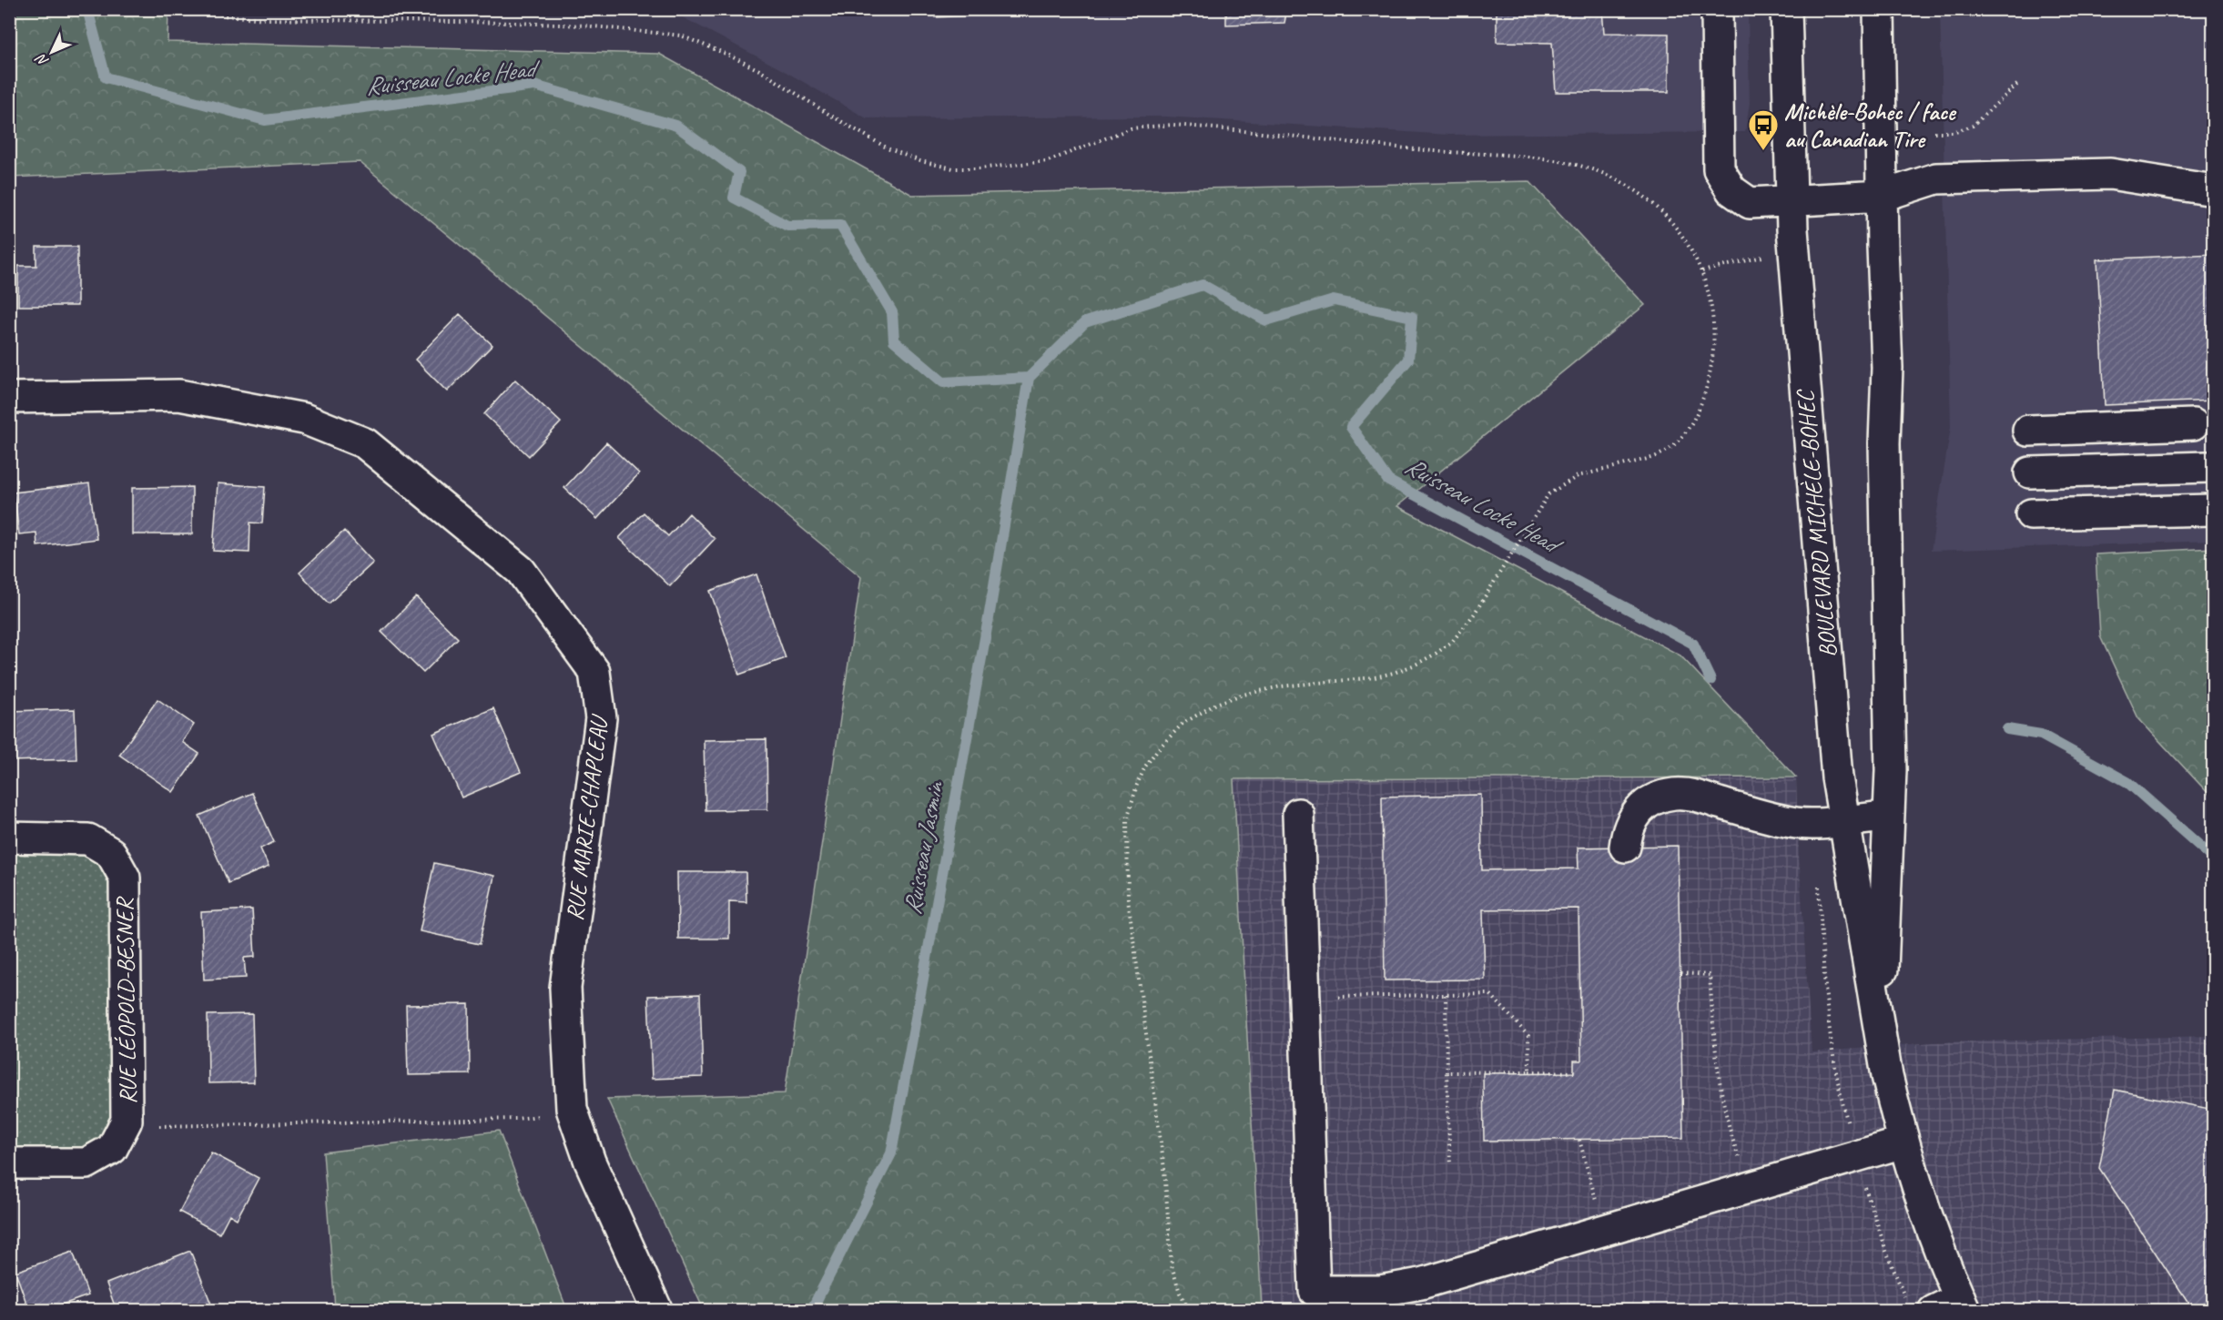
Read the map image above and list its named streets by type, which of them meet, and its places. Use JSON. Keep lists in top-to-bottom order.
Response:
{
  "streets": {
    "street": ["BOULEVARD MICHÈLE-BOHEC", "RUE MARIE-CHAPLEAU", "RUE LÉOPOLD-BESNER"]
  },
  "water": ["Ruisseau Locke Head", "Ruisseau Jasmin"],
  "places": {
    "bus stop": ["Michèle-Bohec / face au Canadian Tire"]
  },
  "north": "bottom left"
}
